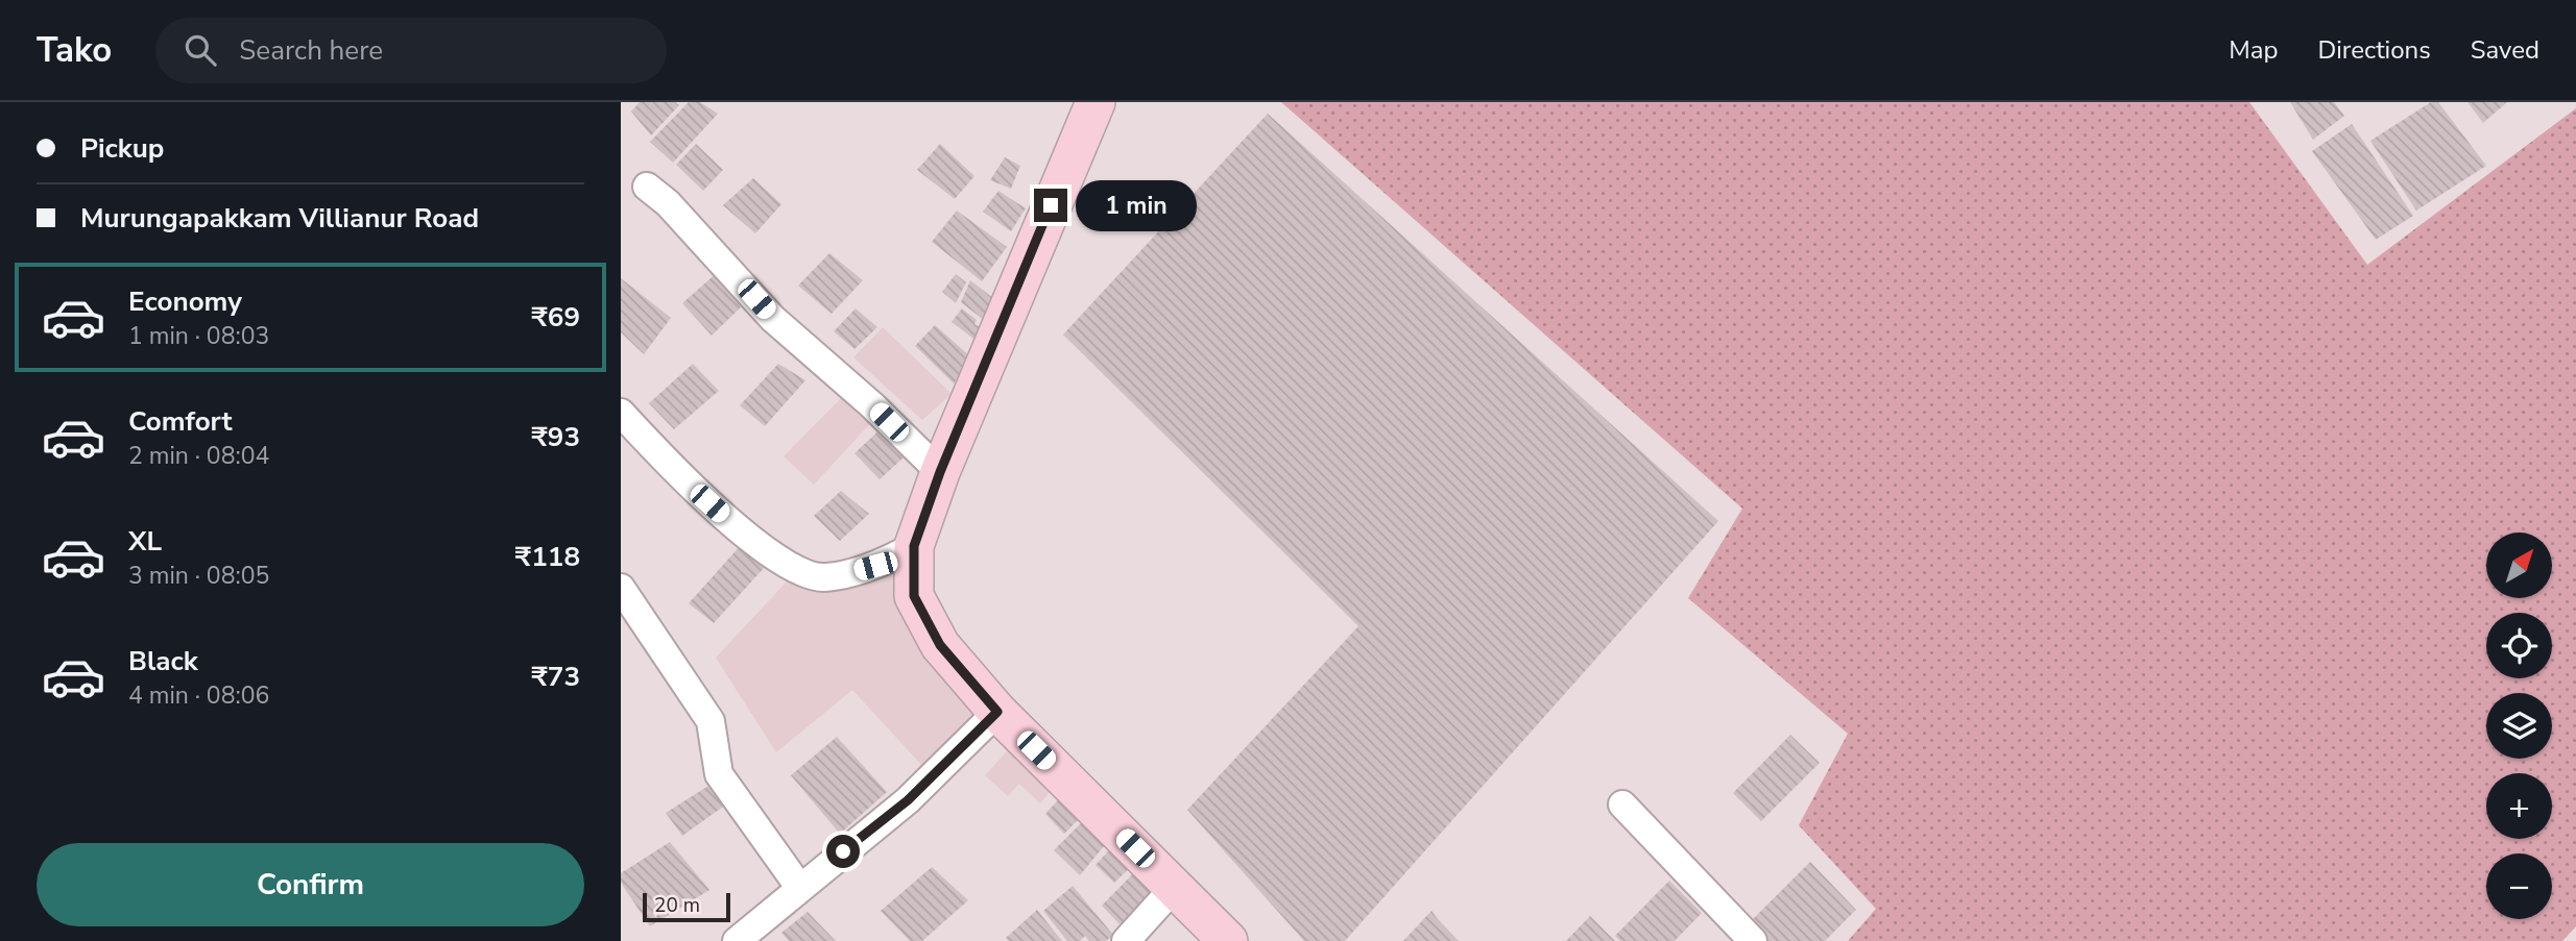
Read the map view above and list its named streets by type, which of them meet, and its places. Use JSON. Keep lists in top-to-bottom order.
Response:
{
  "scale_bar": "20 m",
  "north": "top right",
  "page": {
    "header": "Tako",
    "search": "Search here",
    "nav": ["Map", "Directions", "Saved"],
    "banner": ["Pickup", "Murungapakkam Villianur Road"],
    "bubble": "1 min",
    "list": [
      {
        "name": "Economy",
        "note": "1 min · 08:03",
        "value": "₹69"
      },
      {
        "name": "Comfort",
        "note": "2 min · 08:04",
        "value": "₹93"
      },
      {
        "name": "XL",
        "note": "3 min · 08:05",
        "value": "₹118"
      },
      {
        "name": "Black",
        "note": "4 min · 08:06",
        "value": "₹73"
      }
    ],
    "map_buttons": ["+", "−"],
    "buttons": "Confirm",
    "scale": "20 m"
  }
}
